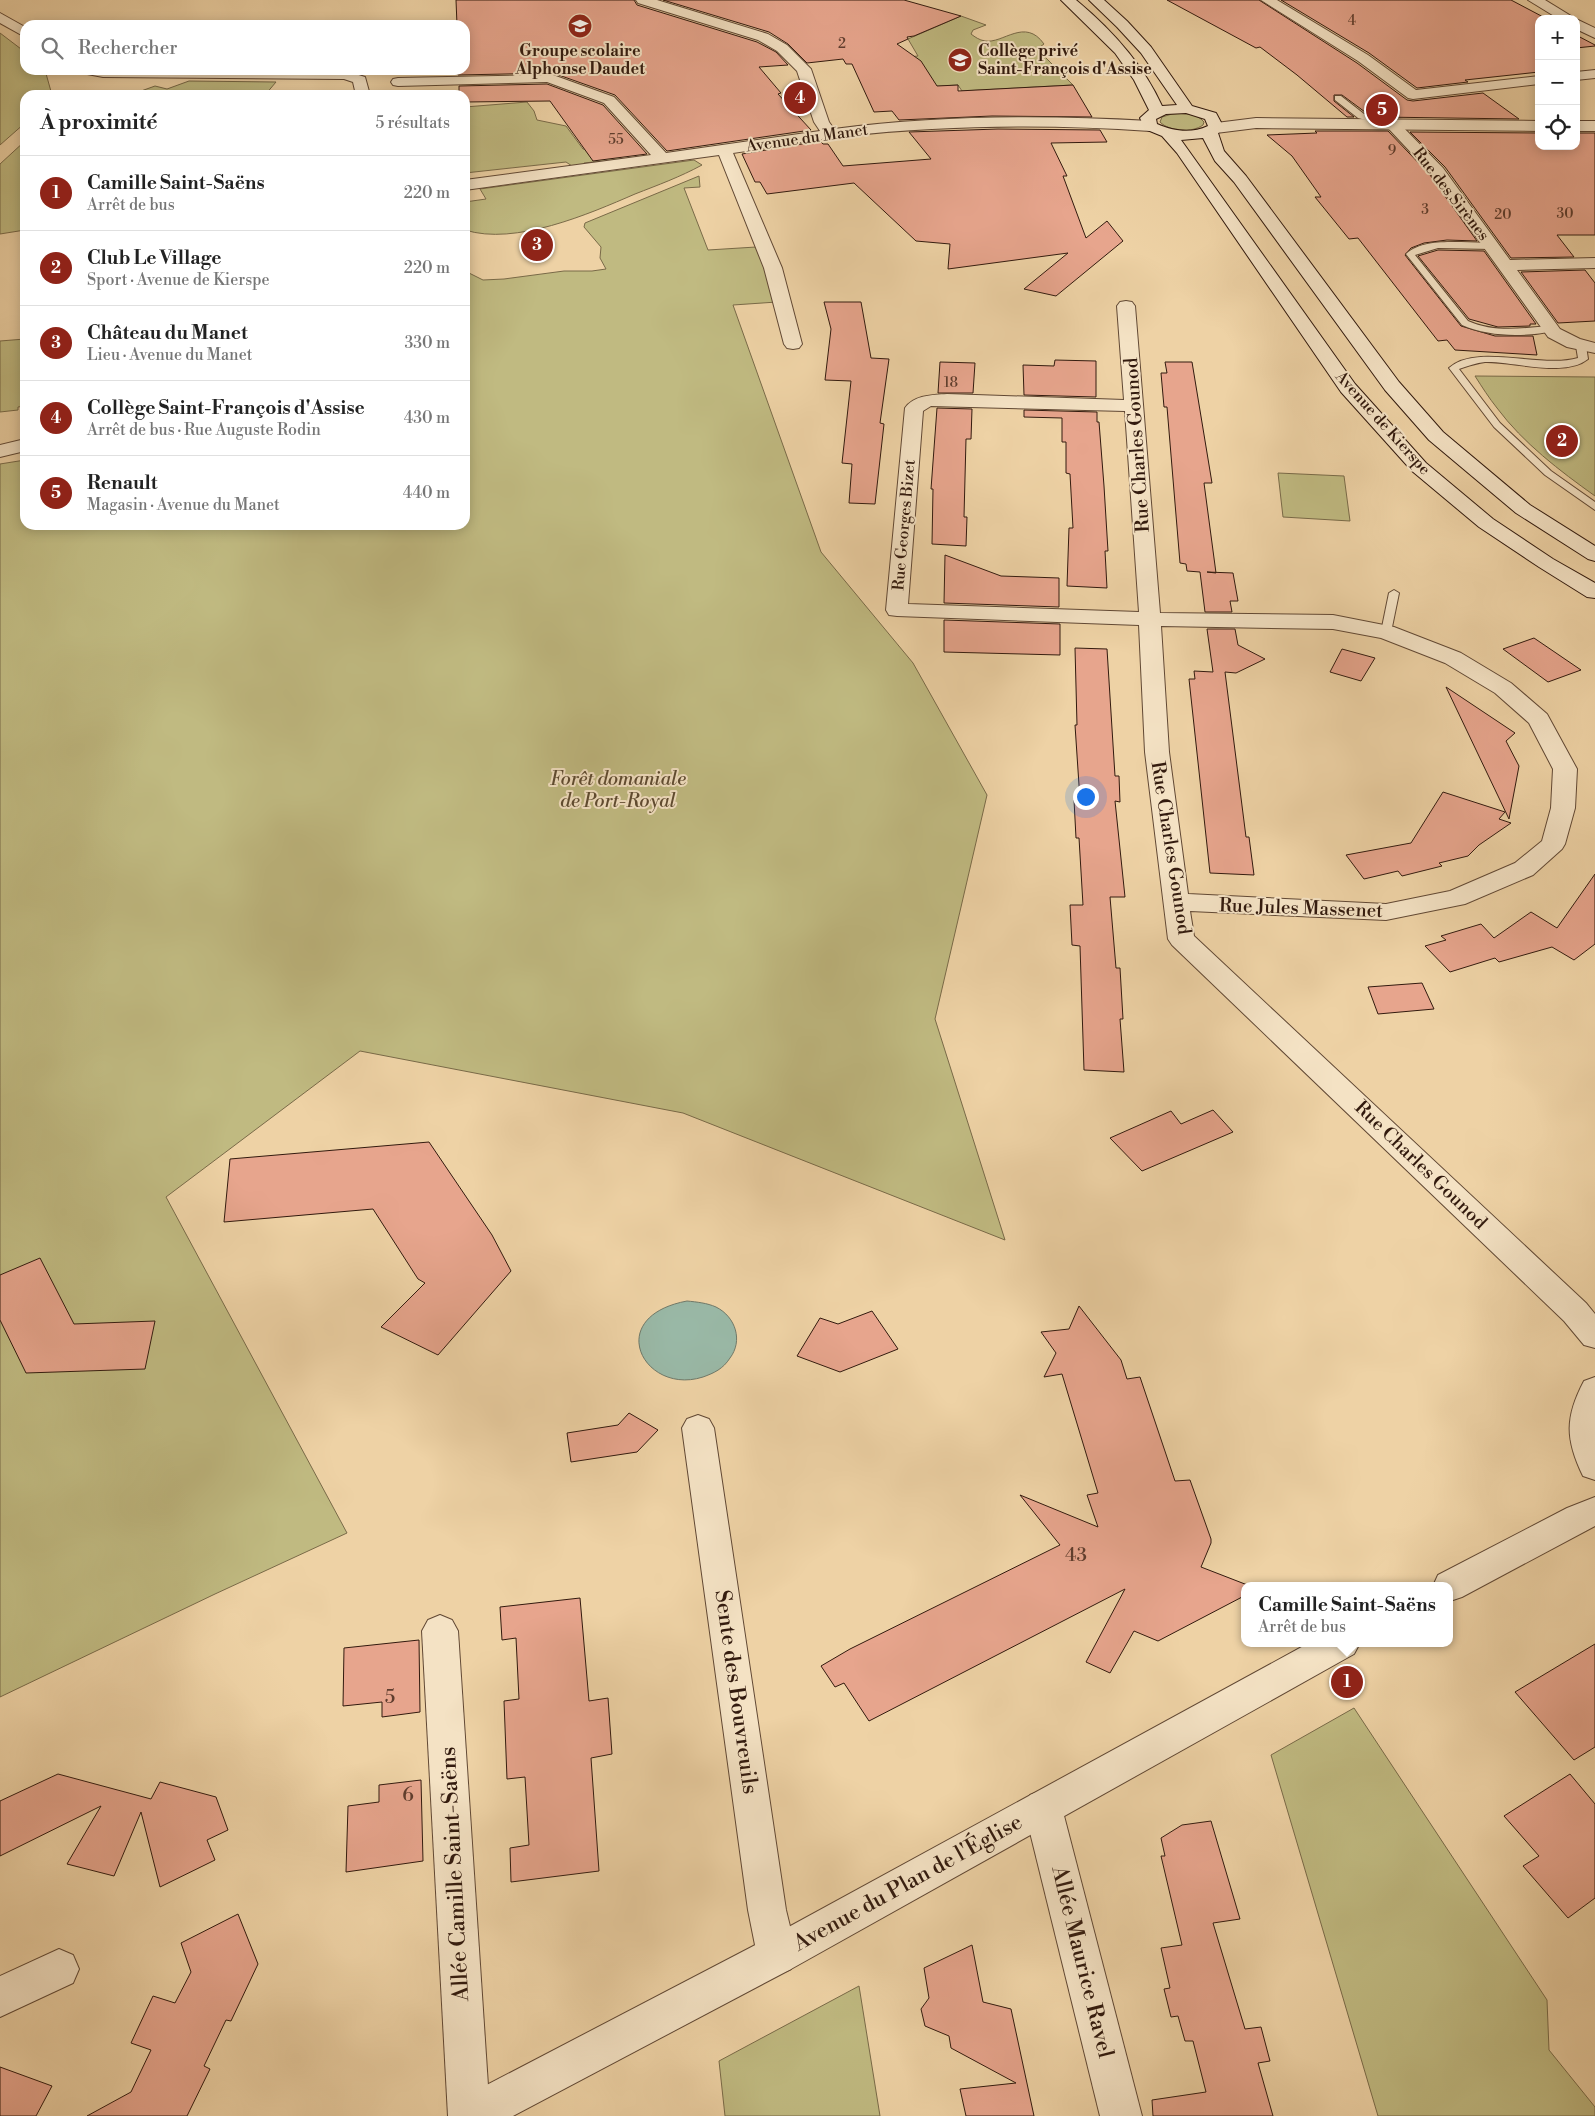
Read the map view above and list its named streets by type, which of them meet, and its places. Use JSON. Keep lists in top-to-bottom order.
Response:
{
  "streets": {
    "street": [
      "Avenue du Manet",
      "Rue des Sirènes",
      "Avenue de Kierspe",
      "Rue Charles Gounod",
      "Rue Georges Bizet",
      "Rue Jules Massenet",
      "Sente des Bouvreuils",
      "Allée Camille Saint-Saëns",
      "Avenue du Plan de l'Église",
      "Allée Maurice Ravel"
    ]
  },
  "crossings": [
    ["Avenue du Manet", "Avenue de Kierspe"],
    ["Rue Charles Gounod", "Rue Georges Bizet"],
    ["Rue Charles Gounod", "Rue Jules Massenet"],
    ["Rue Georges Bizet", "Rue Jules Massenet"],
    ["Sente des Bouvreuils", "Avenue du Plan de l'Église"],
    ["Allée Camille Saint-Saëns", "Avenue du Plan de l'Église"],
    ["Avenue du Plan de l'Église", "Allée Maurice Ravel"]
  ],
  "parks": ["Forêt domaniale de Port-Royal"],
  "places": {
    "school or university": ["Groupe scolaire Alphonse Daudet", "Collège privé Saint-François d'Assise"]
  },
  "house_numbers": [
    "4",
    "2",
    "55",
    "9",
    "3",
    "30",
    "20",
    "18",
    "43",
    "5",
    "6"
  ],
  "page": {
    "map_buttons": ["+", "−"],
    "search": "Rechercher",
    "pins": [
      "4",
      "5",
      "3",
      "2",
      "1"
    ],
    "heading": ["À proximité", "5 résultats"],
    "list": [
      {
        "mark": "1",
        "name": "Camille Saint-Saëns",
        "note": "Arrêt de bus",
        "value": "220 m"
      },
      {
        "mark": "2",
        "name": "Club Le Village",
        "note": "Sport · Avenue de Kierspe",
        "value": "220 m"
      },
      {
        "mark": "3",
        "name": "Château du Manet",
        "note": "Lieu · Avenue du Manet",
        "value": "330 m"
      },
      {
        "mark": "4",
        "name": "Collège Saint-François d'Assise",
        "note": "Arrêt de bus · Rue Auguste Rodin",
        "value": "430 m"
      },
      {
        "mark": "5",
        "name": "Renault",
        "note": "Magasin · Avenue du Manet",
        "value": "440 m"
      }
    ],
    "popup": ["Camille Saint-Saëns", "Arrêt de bus"]
  }
}
